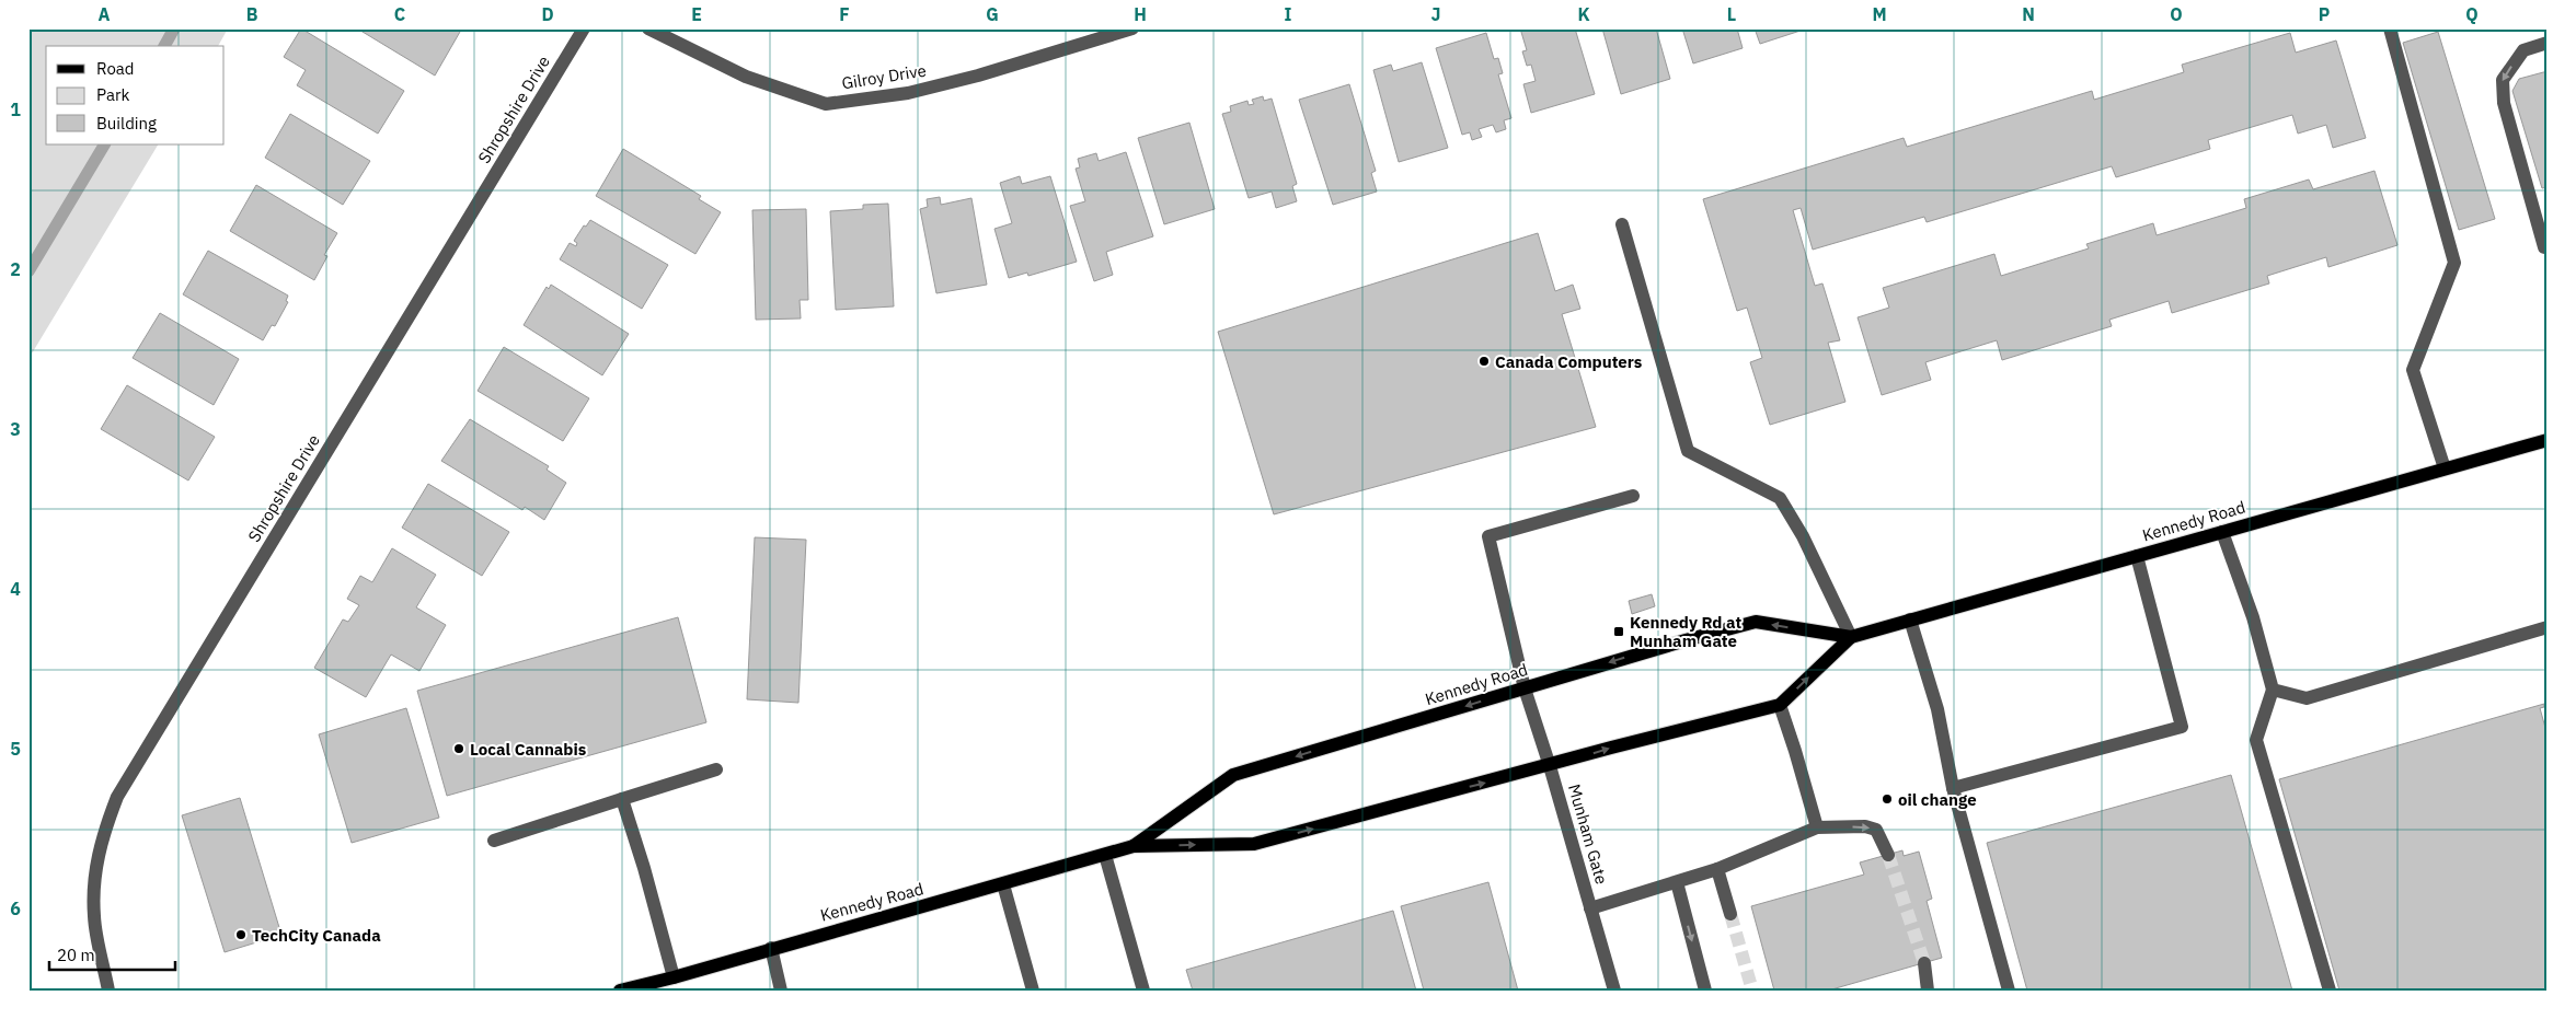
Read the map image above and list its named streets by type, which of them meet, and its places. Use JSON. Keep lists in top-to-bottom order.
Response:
{
  "streets": {
    "main road": ["Kennedy Road"],
    "street": ["Gilroy Drive", "Shropshire Drive", "Munham Gate"]
  },
  "crossings": [
    ["Kennedy Road", "Munham Gate"]
  ],
  "places": {
    "other": [
      "Canada Computers",
      "Local Cannabis",
      "oil change",
      "TechCity Canada"
    ],
    "transit": ["Kennedy Rd at Munham Gate"]
  },
  "legend": ["Road", "Park", "Building"],
  "scale_bar": "20 m",
  "grid": {
    "columns": [
      "A",
      "B",
      "C",
      "D",
      "E",
      "F",
      "G",
      "H",
      "I",
      "J",
      "K",
      "L",
      "M",
      "N",
      "O",
      "P",
      "Q"
    ],
    "rows": [
      "1",
      "2",
      "3",
      "4",
      "5",
      "6"
    ]
  }
}
